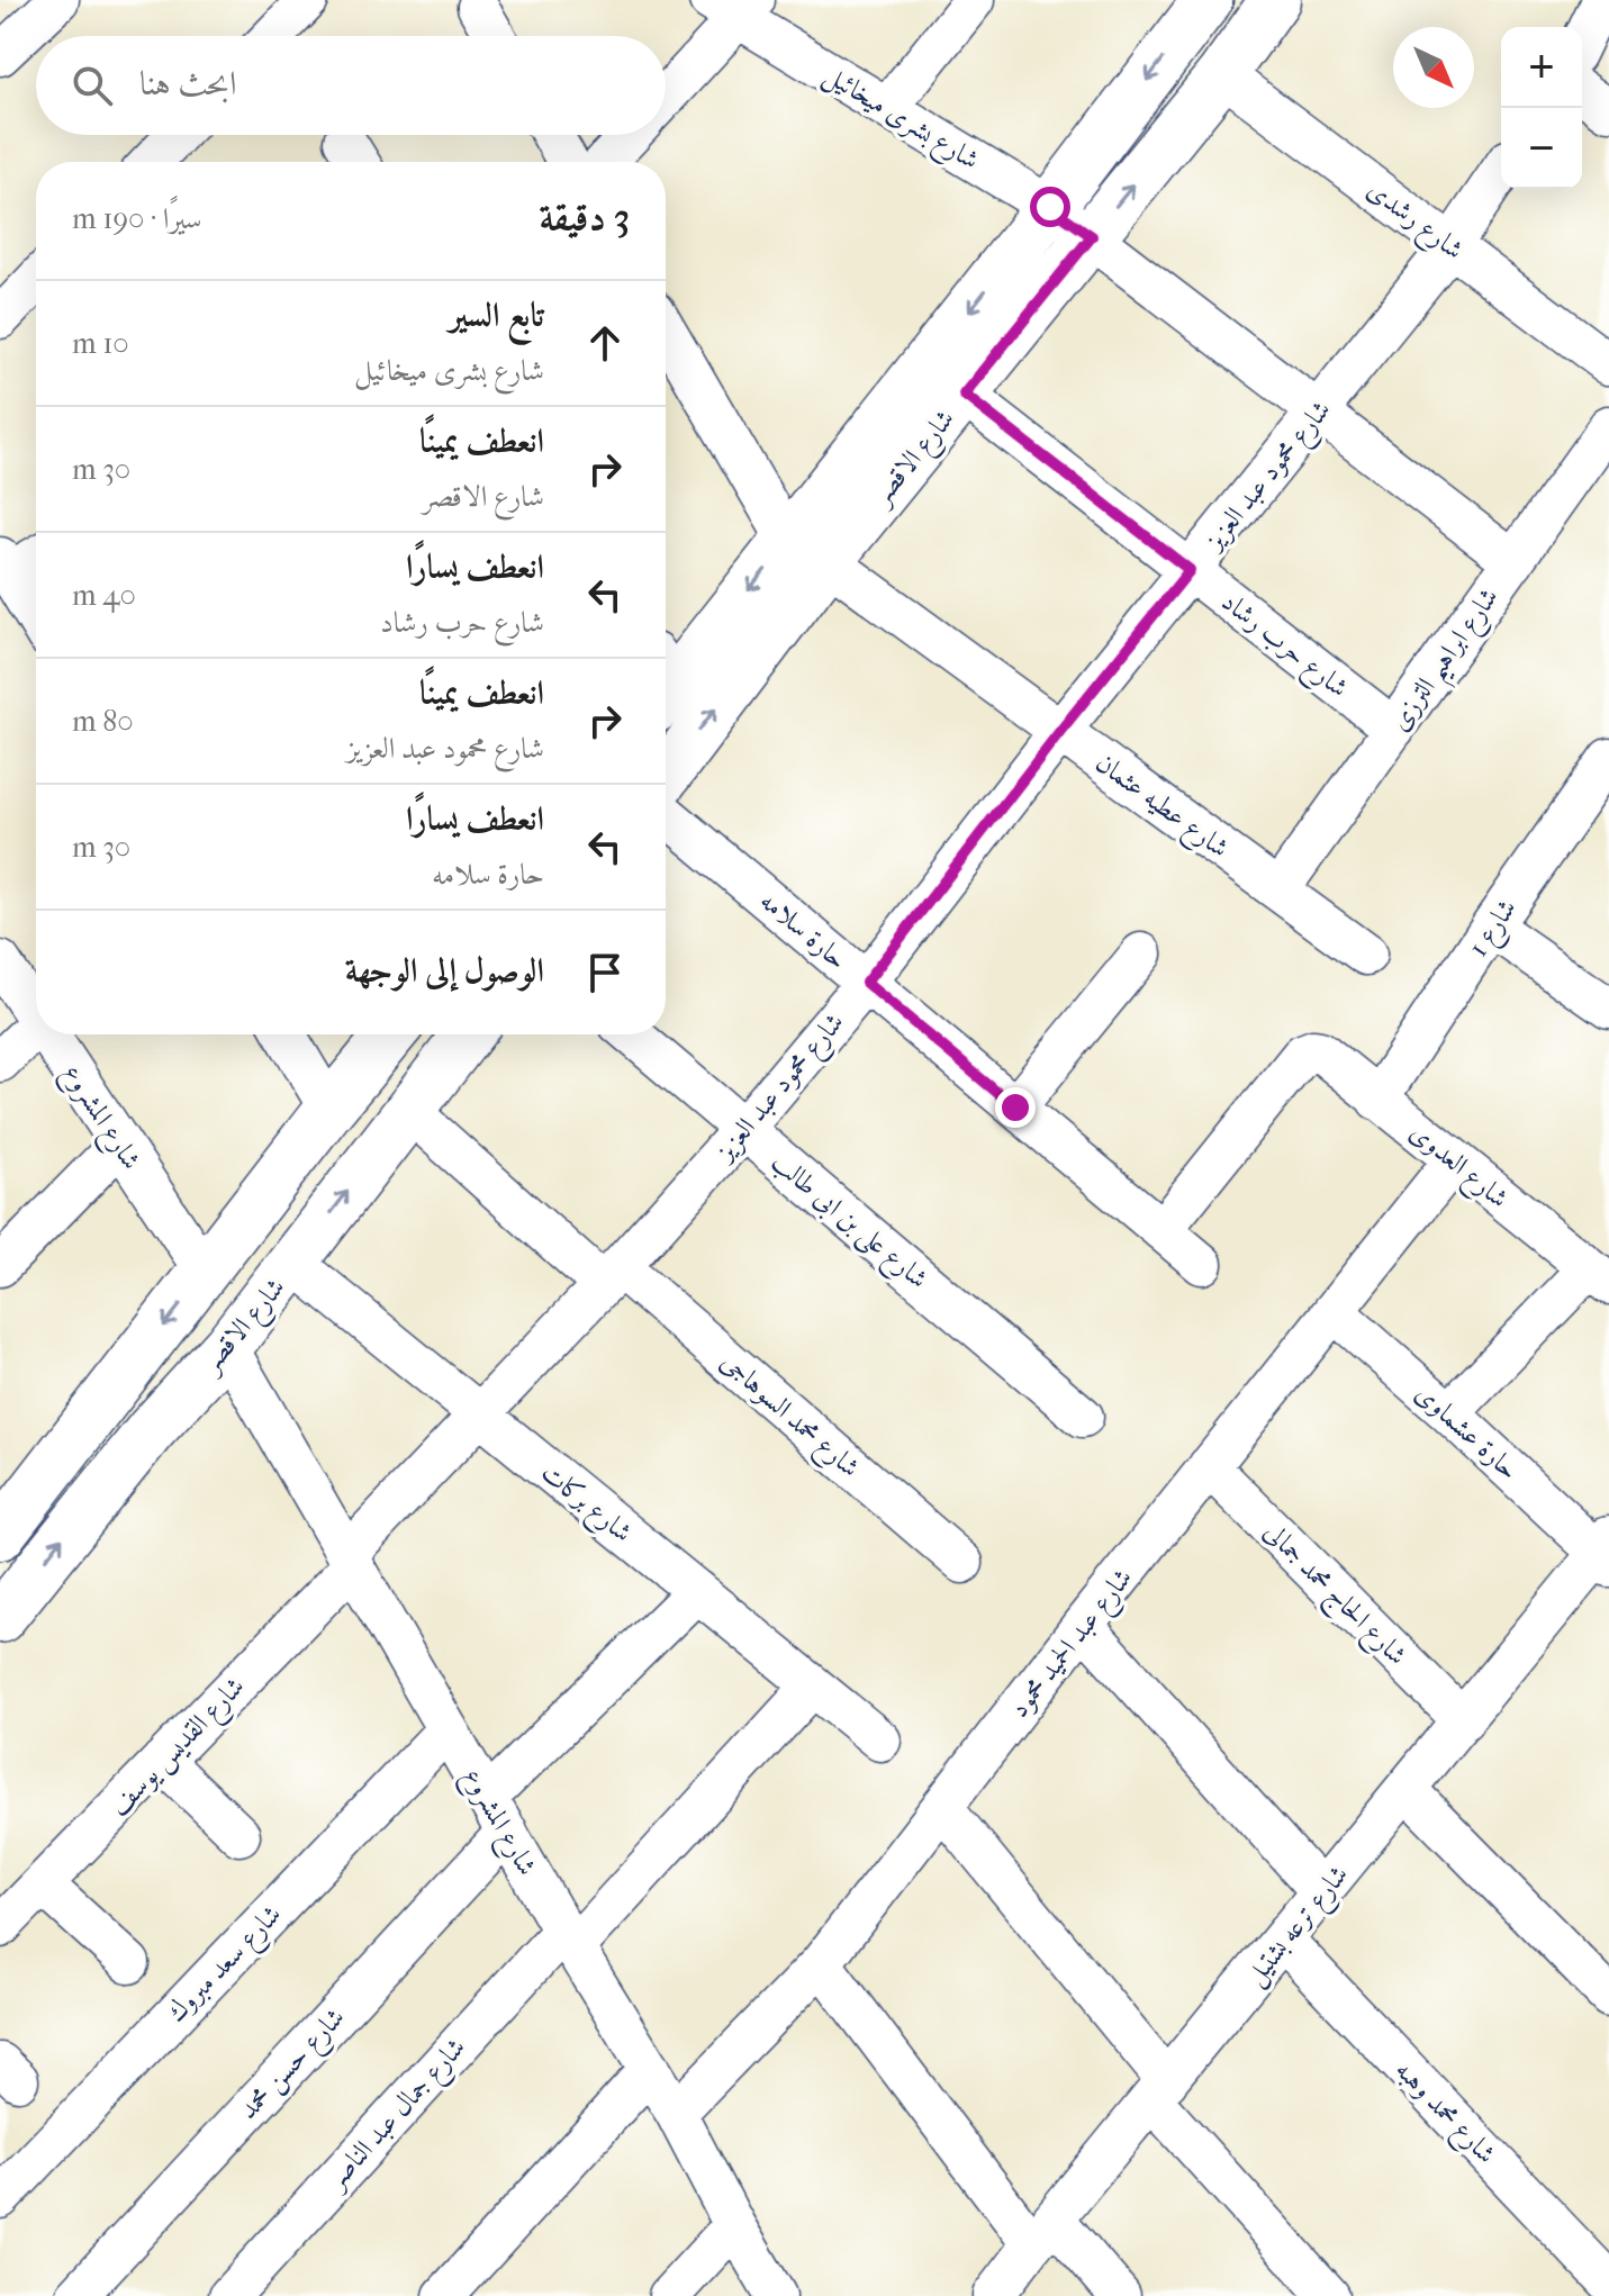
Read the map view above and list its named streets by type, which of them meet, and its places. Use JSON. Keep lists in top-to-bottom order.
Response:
{
  "streets": {
    "street": [
      "شارع بشرى ميخائيل",
      "شارع رشدى",
      "شارع الاقصر",
      "شارع محمود عبد العزيز",
      "شارع حرب رشاد",
      "شارع ابراهيم الترزى",
      "شارع عطيه عثمان",
      "شارع 1",
      "حارة سلامه",
      "شارع المشروع",
      "شارع العدوى",
      "شارع على بن ابى طالب",
      "شارع محمد السوهاجى",
      "حارة عشماوى",
      "شارع بركات",
      "شارع الحاج محمد جمالى",
      "شارع عبد الحميد محمود",
      "شارع القديس يوسف",
      "شارع ترعه بشتيل",
      "شارع سعد مبروك",
      "شارع حسن محمد",
      "شارع محمد وهبه",
      "شارع جمال عبد الناصر"
    ]
  },
  "crossings": [
    ["شارع بشرى ميخائيل", "شارع الاقصر"],
    ["شارع بشرى ميخائيل", "شارع محمود عبد العزيز"],
    ["شارع بشرى ميخائيل", "شارع ابراهيم الترزى"],
    ["شارع رشدى", "شارع الاقصر"],
    ["شارع رشدى", "شارع محمود عبد العزيز"],
    ["شارع الاقصر", "شارع حرب رشاد"],
    ["شارع الاقصر", "شارع عطيه عثمان"],
    ["شارع الاقصر", "شارع المشروع"],
    ["شارع الاقصر", "شارع محمد السوهاجى"],
    ["شارع الاقصر", "شارع بركات"],
    ["شارع محمود عبد العزيز", "شارع حرب رشاد"],
    ["شارع محمود عبد العزيز", "شارع عطيه عثمان"],
    ["شارع محمود عبد العزيز", "حارة سلامه"],
    ["شارع محمود عبد العزيز", "شارع المشروع"],
    ["شارع محمود عبد العزيز", "شارع على بن ابى طالب"],
    ["شارع محمود عبد العزيز", "شارع محمد السوهاجى"],
    ["شارع محمود عبد العزيز", "شارع بركات"],
    ["شارع محمود عبد العزيز", "شارع القديس يوسف"],
    ["شارع حرب رشاد", "شارع ابراهيم الترزى"],
    ["شارع ابراهيم الترزى", "شارع عطيه عثمان"],
    ["شارع 1", "شارع العدوى"],
    ["حارة سلامه", "شارع العدوى"],
    ["شارع المشروع", "شارع عبد الحميد محمود"],
    ["شارع المشروع", "شارع القديس يوسف"],
    ["شارع المشروع", "شارع سعد مبروك"],
    ["شارع المشروع", "شارع حسن محمد"],
    ["شارع المشروع", "شارع جمال عبد الناصر"],
    ["شارع العدوى", "شارع عبد الحميد محمود"],
    ["حارة عشماوى", "شارع عبد الحميد محمود"],
    ["حارة عشماوى", "شارع ترعه بشتيل"],
    ["شارع بركات", "شارع حسن محمد"],
    ["شارع بركات", "شارع جمال عبد الناصر"],
    ["شارع الحاج محمد جمالى", "شارع عبد الحميد محمود"],
    ["شارع الحاج محمد جمالى", "شارع ترعه بشتيل"],
    ["شارع ترعه بشتيل", "شارع محمد وهبه"]
  ],
  "north": "bottom right",
  "page": {
    "map_buttons": ["+", "−"],
    "search": "ابحث هنا",
    "heading": ["3 دقيقة", "سيرًا · 190 m"],
    "list": [
      ["تابع السير", "شارع بشرى ميخائيل", "10 m"],
      ["انعطف يمينًا", "شارع الاقصر", "30 m"],
      ["انعطف يسارًا", "شارع حرب رشاد", "40 m"],
      ["انعطف يمينًا", "شارع محمود عبد العزيز", "80 m"],
      ["انعطف يسارًا", "حارة سلامه", "30 m"],
      "الوصول إلى الوجهة"
    ]
  }
}
